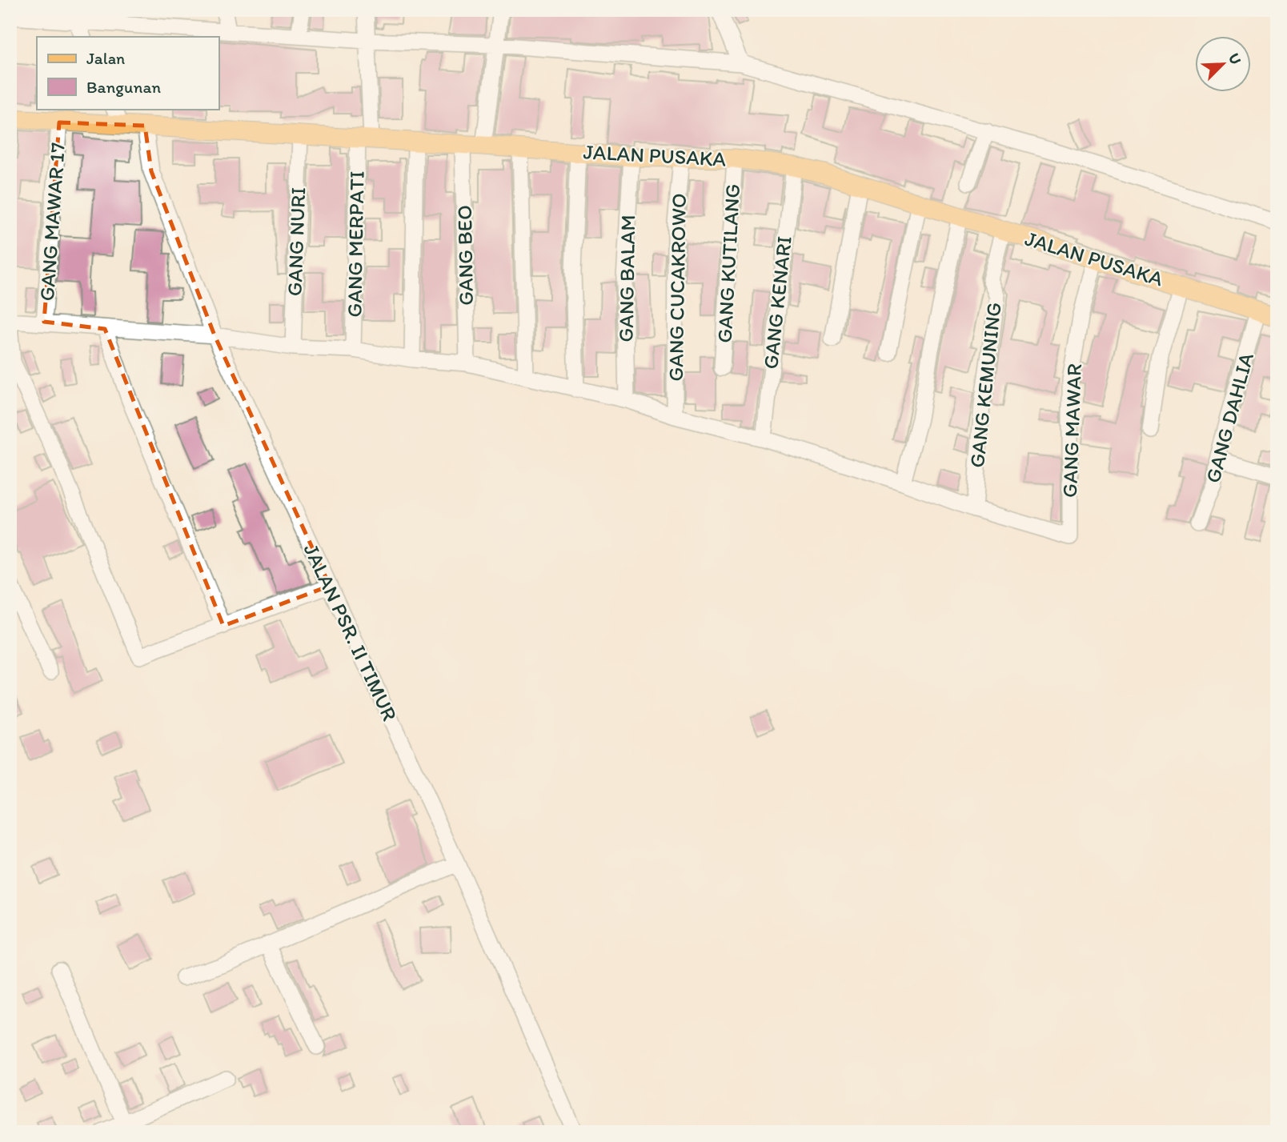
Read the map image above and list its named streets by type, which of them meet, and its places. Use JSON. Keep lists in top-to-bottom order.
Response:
{
  "streets": {
    "main road": ["JALAN PUSAKA"],
    "street": [
      "GANG MAWAR 17",
      "GANG NURI",
      "GANG MERPATI",
      "GANG BEO",
      "GANG KUTILANG",
      "GANG BALAM",
      "GANG CUCAKROWO",
      "GANG KENARI",
      "GANG KEMUNING",
      "GANG DAHLIA",
      "GANG MAWAR",
      "JALAN PSR. II TIMUR"
    ]
  },
  "crossings": [
    ["JALAN PUSAKA", "GANG MAWAR 17"],
    ["JALAN PUSAKA", "GANG NURI"],
    ["JALAN PUSAKA", "GANG MERPATI"],
    ["JALAN PUSAKA", "GANG BEO"],
    ["JALAN PUSAKA", "GANG KUTILANG"],
    ["JALAN PUSAKA", "GANG BALAM"],
    ["JALAN PUSAKA", "GANG CUCAKROWO"],
    ["JALAN PUSAKA", "GANG KENARI"],
    ["JALAN PUSAKA", "GANG KEMUNING"],
    ["JALAN PUSAKA", "GANG DAHLIA"],
    ["JALAN PUSAKA", "GANG MAWAR"],
    ["JALAN PUSAKA", "JALAN PSR. II TIMUR"],
    ["GANG KEMUNING", "GANG MAWAR"]
  ],
  "legend": ["Jalan", "Bangunan"],
  "north": "top right"
}
